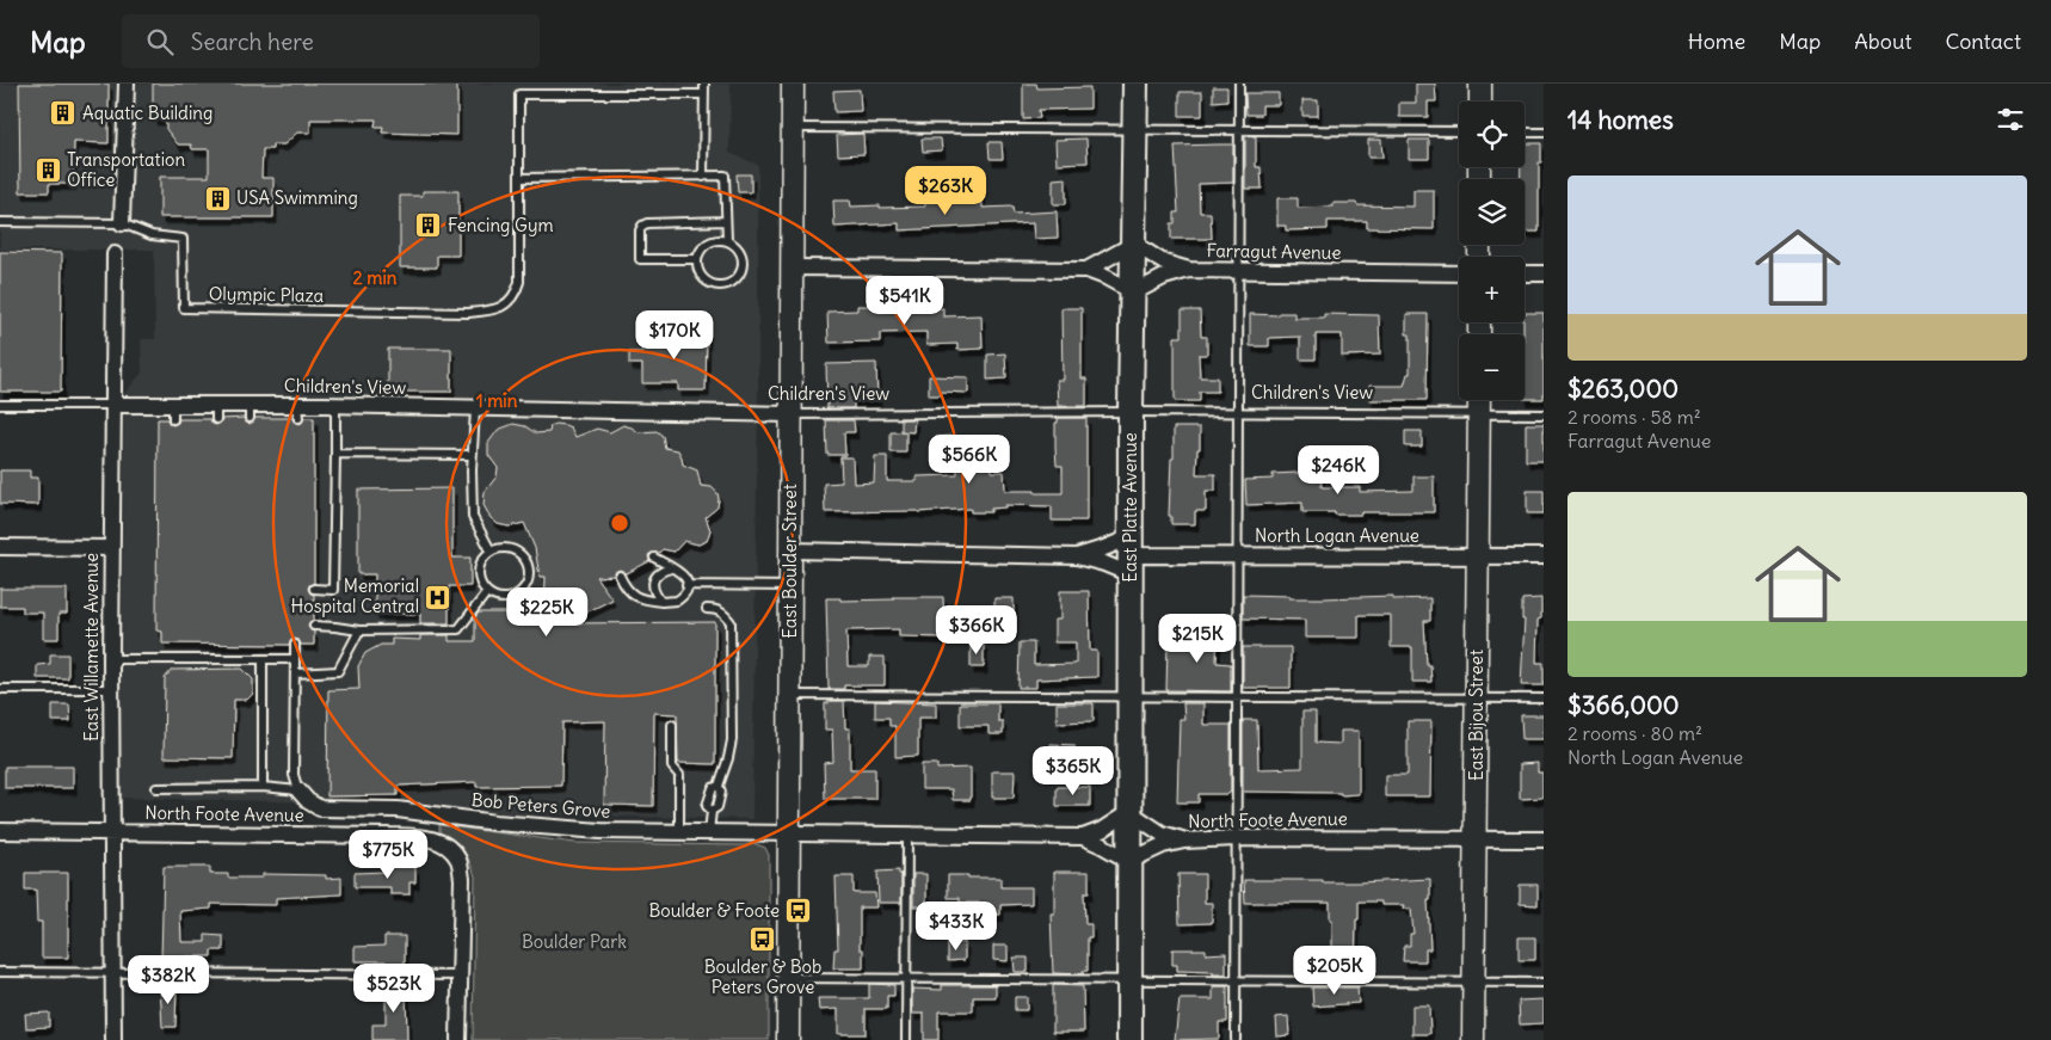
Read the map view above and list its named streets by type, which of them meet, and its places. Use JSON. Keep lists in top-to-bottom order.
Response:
{
  "streets": {
    "main road": ["East Platte Avenue"],
    "street": [
      "Farragut Avenue",
      "Children's View",
      "North Logan Avenue",
      "East Boulder Street",
      "East Willamette Avenue",
      "East Bijou Street",
      "Bob Peters Grove",
      "North Foote Avenue"
    ],
    "lane": ["Olympic Plaza"]
  },
  "crossings": [
    ["Farragut Avenue", "East Platte Avenue"],
    ["Children's View", "East Platte Avenue"],
    ["Children's View", "East Boulder Street"],
    ["Children's View", "East Willamette Avenue"],
    ["Children's View", "East Bijou Street"],
    ["East Platte Avenue", "North Logan Avenue"],
    ["East Platte Avenue", "North Foote Avenue"],
    ["North Logan Avenue", "East Boulder Street"],
    ["North Logan Avenue", "East Bijou Street"],
    ["East Boulder Street", "Bob Peters Grove"],
    ["East Willamette Avenue", "North Foote Avenue"],
    ["East Bijou Street", "North Foote Avenue"]
  ],
  "parks": ["Boulder Park"],
  "places": {
    "building": [
      "Aquatic Building",
      "Transportation Office",
      "USA Swimming",
      "Fencing Gym"
    ],
    "hospital": ["Memorial Hospital Central"],
    "bus stop": ["Boulder & Foote", "Boulder & Bob Peters Grove"]
  },
  "page": {
    "header": "Map",
    "search": "Search here",
    "nav": [
      "Home",
      "Map",
      "About",
      "Contact"
    ],
    "heading": "14 homes",
    "map_buttons": ["+", "−"],
    "list": [
      {
        "name": "$263,000",
        "note": "2 rooms · 58 m² · Farragut Avenue"
      },
      {
        "name": "$366,000",
        "note": "2 rooms · 80 m² · North Logan Avenue"
      }
    ],
    "price": [
      "$263K",
      "$541K",
      "$170K",
      "$566K",
      "$246K",
      "$225K",
      "$366K",
      "$215K",
      "$365K",
      "$775K",
      "$433K",
      "$205K",
      "$382K",
      "$523K"
    ]
  },
  "rings": ["2 min", "1 min"]
}
